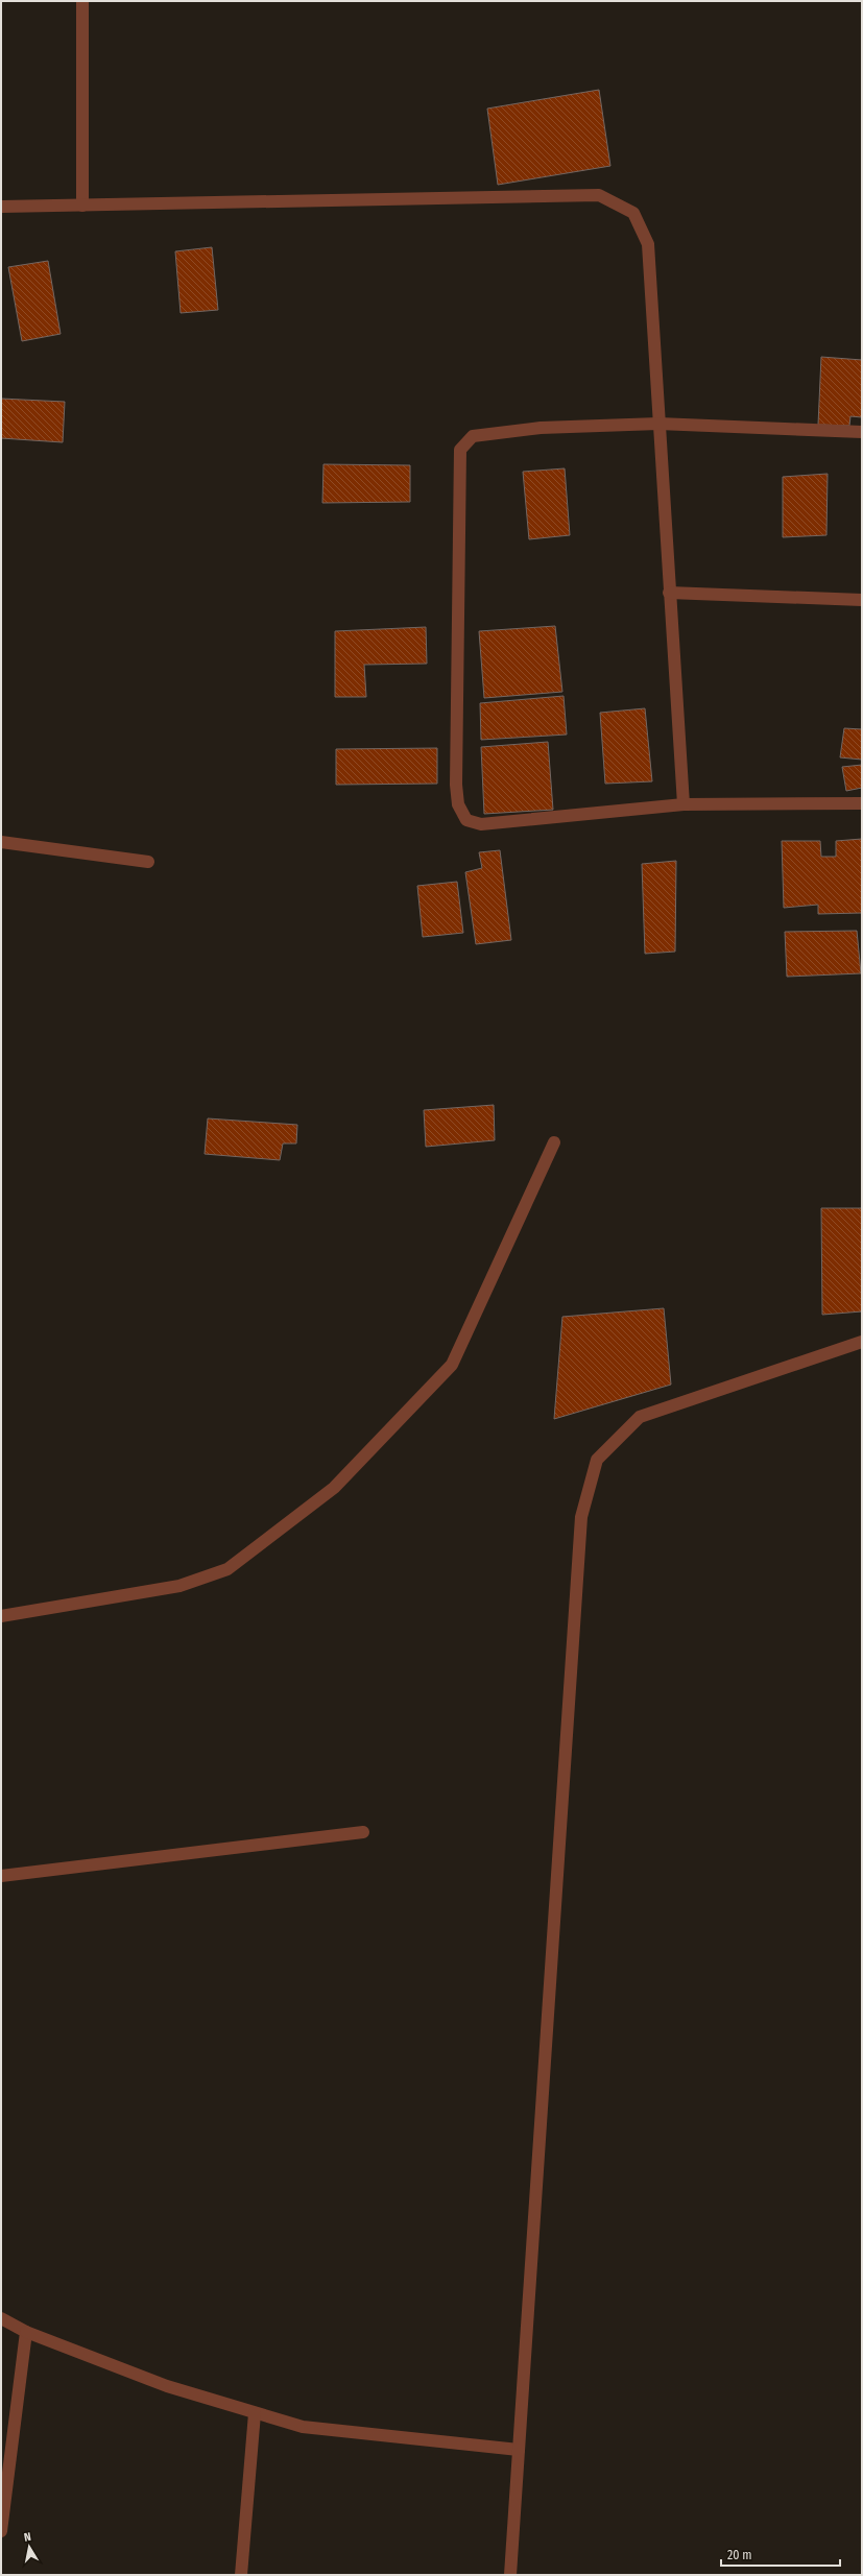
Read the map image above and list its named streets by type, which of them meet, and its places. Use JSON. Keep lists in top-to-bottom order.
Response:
{
  "scale_bar": "20 m",
  "north": "top"
}
